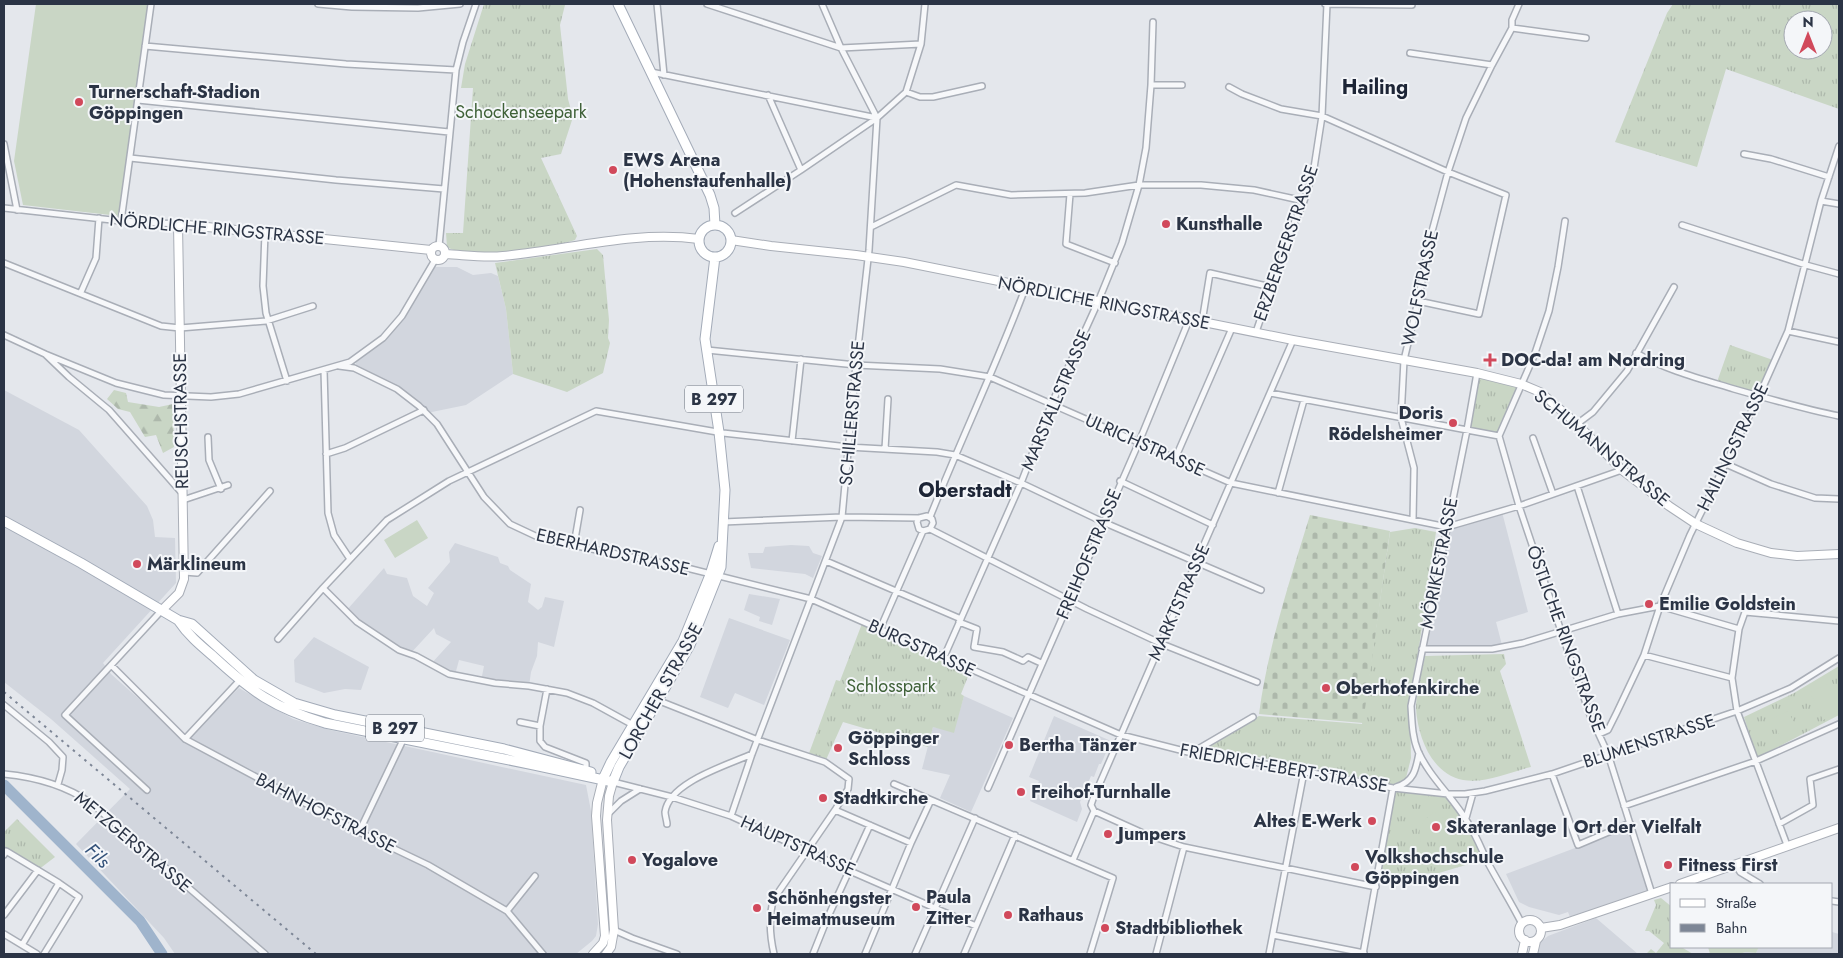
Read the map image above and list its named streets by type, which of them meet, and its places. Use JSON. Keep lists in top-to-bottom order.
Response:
{
  "streets": {
    "main road": ["B 297", "LORCHER STRASSE"],
    "street": [
      "NÖRDLICHE RINGSTRASSE",
      "ERZBERGERSTRASSE",
      "WOLFSTRASSE",
      "MARSTALLSTRASSE",
      "SCHILLERSTRASSE",
      "REUSCHSTRASSE",
      "ULRICHSTRASSE",
      "HAILINGSTRASSE",
      "SCHUMANNSTRASSE",
      "EBERHARDSTRASSE",
      "FREIHOFSTRASSE",
      "MÖRIKESTRASSE",
      "MARKTSTRASSE",
      "ÖSTLICHE RINGSTRASSE",
      "BURGSTRASSE",
      "BLUMENSTRASSE",
      "FRIEDRICH-EBERT-STRASSE",
      "BAHNHOFSTRASSE",
      "METZGERSTRASSE",
      "HAUPTSTRASSE"
    ]
  },
  "crossings": [
    ["NÖRDLICHE RINGSTRASSE", "ERZBERGERSTRASSE"],
    ["NÖRDLICHE RINGSTRASSE", "WOLFSTRASSE"],
    ["NÖRDLICHE RINGSTRASSE", "MARSTALLSTRASSE"],
    ["NÖRDLICHE RINGSTRASSE", "SCHILLERSTRASSE"],
    ["NÖRDLICHE RINGSTRASSE", "REUSCHSTRASSE"],
    ["NÖRDLICHE RINGSTRASSE", "SCHUMANNSTRASSE"],
    ["NÖRDLICHE RINGSTRASSE", "FREIHOFSTRASSE"],
    ["NÖRDLICHE RINGSTRASSE", "MÖRIKESTRASSE"],
    ["NÖRDLICHE RINGSTRASSE", "MARKTSTRASSE"],
    ["NÖRDLICHE RINGSTRASSE", "LORCHER STRASSE"],
    ["WOLFSTRASSE", "ULRICHSTRASSE"],
    ["B 297", "REUSCHSTRASSE"],
    ["B 297", "LORCHER STRASSE"],
    ["B 297", "HAUPTSTRASSE"],
    ["MARSTALLSTRASSE", "ULRICHSTRASSE"],
    ["MARSTALLSTRASSE", "BURGSTRASSE"],
    ["SCHILLERSTRASSE", "ULRICHSTRASSE"],
    ["SCHILLERSTRASSE", "BURGSTRASSE"],
    ["SCHILLERSTRASSE", "HAUPTSTRASSE"],
    ["ULRICHSTRASSE", "FREIHOFSTRASSE"],
    ["ULRICHSTRASSE", "MÖRIKESTRASSE"],
    ["ULRICHSTRASSE", "MARKTSTRASSE"],
    ["ULRICHSTRASSE", "LORCHER STRASSE"],
    ["HAILINGSTRASSE", "SCHUMANNSTRASSE"],
    ["HAILINGSTRASSE", "ÖSTLICHE RINGSTRASSE"],
    ["SCHUMANNSTRASSE", "MÖRIKESTRASSE"],
    ["EBERHARDSTRASSE", "BURGSTRASSE"],
    ["EBERHARDSTRASSE", "LORCHER STRASSE"],
    ["FREIHOFSTRASSE", "BURGSTRASSE"],
    ["MÖRIKESTRASSE", "BLUMENSTRASSE"],
    ["MÖRIKESTRASSE", "FRIEDRICH-EBERT-STRASSE"],
    ["MARKTSTRASSE", "BURGSTRASSE"],
    ["MARKTSTRASSE", "FRIEDRICH-EBERT-STRASSE"],
    ["ÖSTLICHE RINGSTRASSE", "BLUMENSTRASSE"],
    ["BURGSTRASSE", "LORCHER STRASSE"],
    ["BURGSTRASSE", "FRIEDRICH-EBERT-STRASSE"],
    ["LORCHER STRASSE", "HAUPTSTRASSE"],
    ["BLUMENSTRASSE", "FRIEDRICH-EBERT-STRASSE"]
  ],
  "districts": ["Hailing", "Oberstadt"],
  "water": ["Fils"],
  "parks": ["Schockenseepark", "Schlosspark"],
  "places": {
    "other": [
      "Turnerschaft-Stadion Göppingen",
      "EWS Arena (Hohenstaufenhalle)",
      "Kunsthalle",
      "Doris Rödelsheimer",
      "Märklineum",
      "Emilie Goldstein",
      "Oberhofenkirche",
      "Bertha Tänzer",
      "Göppinger Schloss",
      "Freihof-Turnhalle",
      "Stadtkirche",
      "Altes E-Werk",
      "Skateranlage | Ort der Vielfalt",
      "Jumpers",
      "Yogalove",
      "Fitness First",
      "Volkshochschule Göppingen",
      "Paula Zitter",
      "Schönhengster Heimatmuseum",
      "Rathaus",
      "Stadtbibliothek"
    ],
    "health": ["DOC-da! am Nordring"]
  },
  "legend": ["Straße", "Bahn"],
  "north": "top"
}
